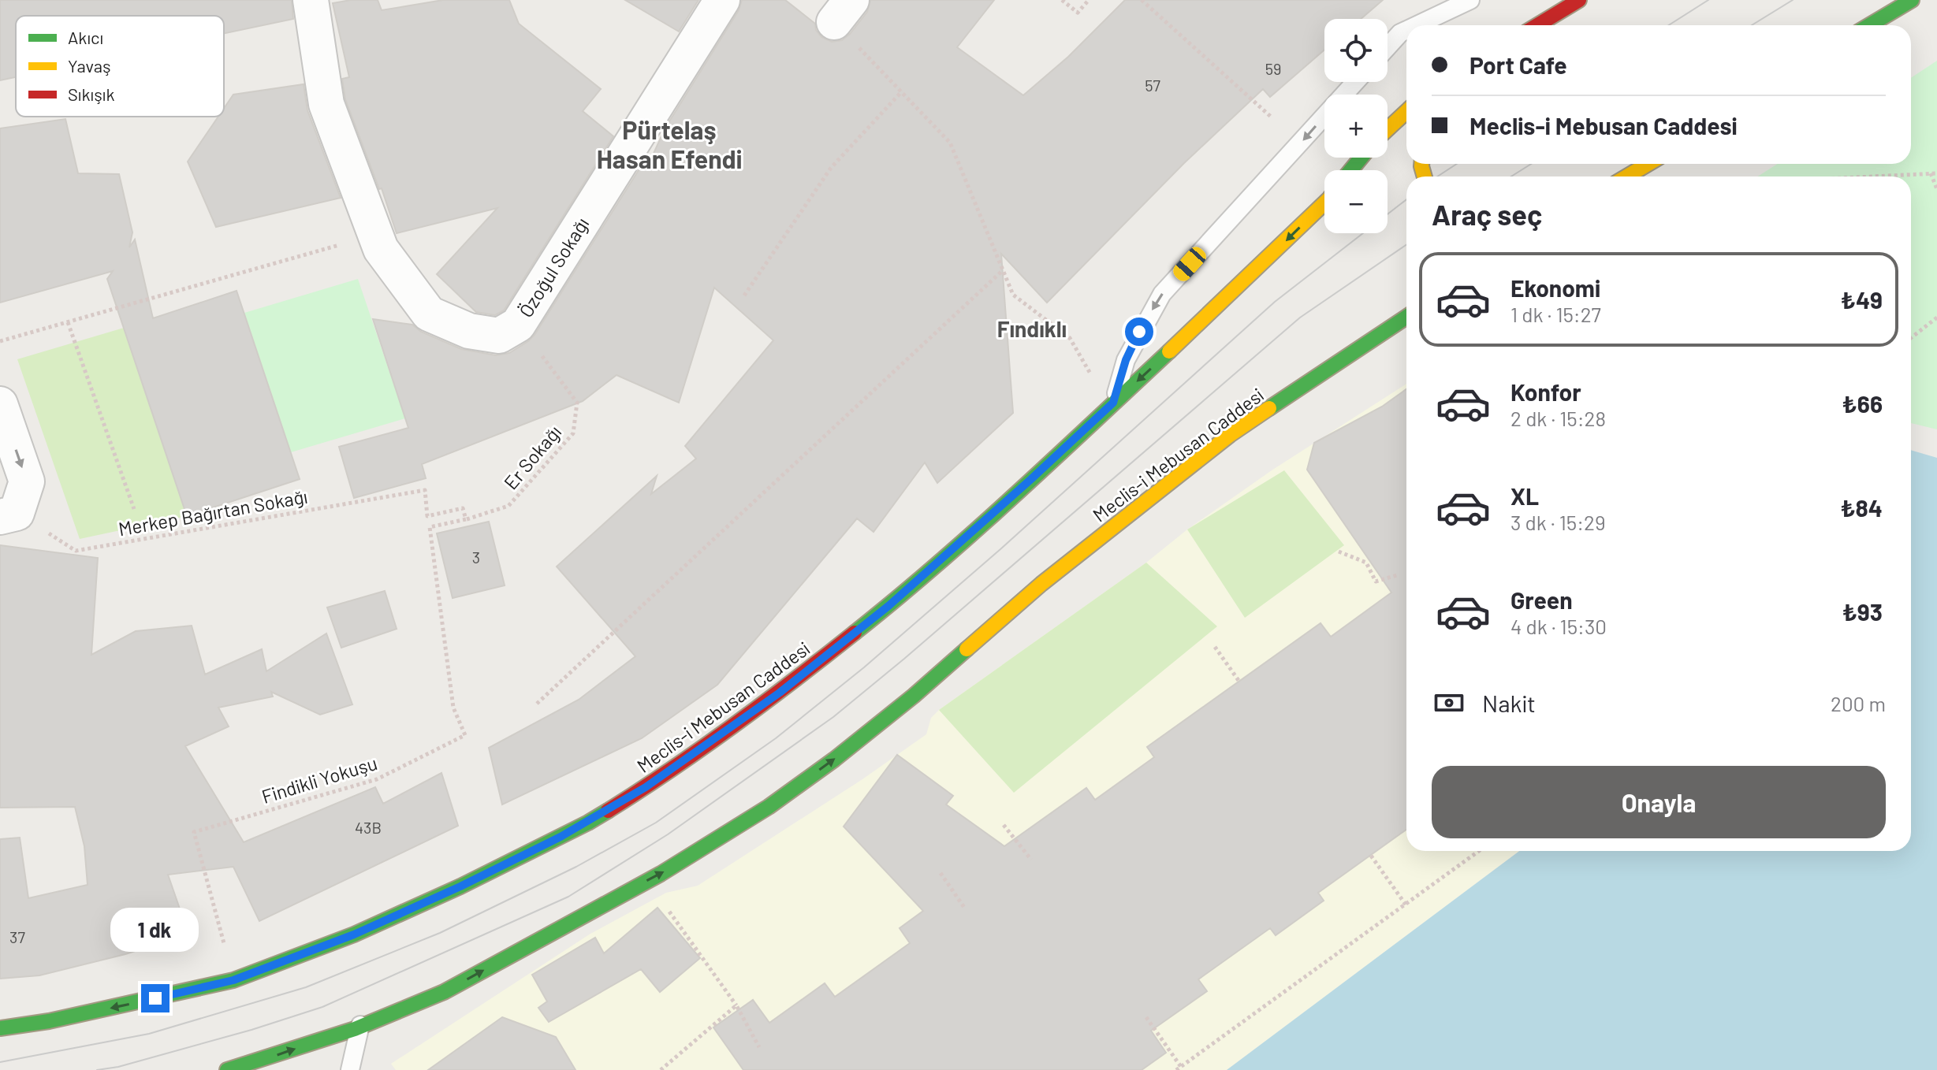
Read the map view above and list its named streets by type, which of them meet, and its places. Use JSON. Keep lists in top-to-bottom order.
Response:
{
  "streets": {
    "main road": ["Meclis-i Mebusan Caddesi"],
    "street": ["Özoğul Sokağı"],
    "path": ["Er Sokağı", "Merkep Bağırtan Sokağı", "Findikli Yokuşu"]
  },
  "crossings": [
    ["Özoğul Sokağı", "Er Sokağı"],
    ["Meclis-i Mebusan Caddesi", "Findikli Yokuşu"],
    ["Er Sokağı", "Merkep Bağırtan Sokağı"],
    ["Er Sokağı", "Findikli Yokuşu"],
    ["Merkep Bağırtan Sokağı", "Findikli Yokuşu"]
  ],
  "districts": ["Pürtelaş Hasan Efendi", "Fındıklı"],
  "house_numbers": [
    "59",
    "57",
    "3",
    "43B",
    "37"
  ],
  "legend": ["Akıcı", "Yavaş", "Sıkışık"],
  "page": {
    "map_buttons": ["+", "−"],
    "banner": ["Port Cafe", "Meclis-i Mebusan Caddesi"],
    "heading": "Araç seç",
    "list": [
      {
        "name": "Ekonomi",
        "note": "1 dk · 15:27",
        "value": "₺49"
      },
      {
        "name": "Konfor",
        "note": "2 dk · 15:28",
        "value": "₺66"
      },
      {
        "name": "XL",
        "note": "3 dk · 15:29",
        "value": "₺84"
      },
      {
        "name": "Green",
        "note": "4 dk · 15:30",
        "value": "₺93"
      }
    ],
    "pay": ["Nakit", "200 m"],
    "buttons": "Onayla",
    "bubble": "1 dk"
  }
}
